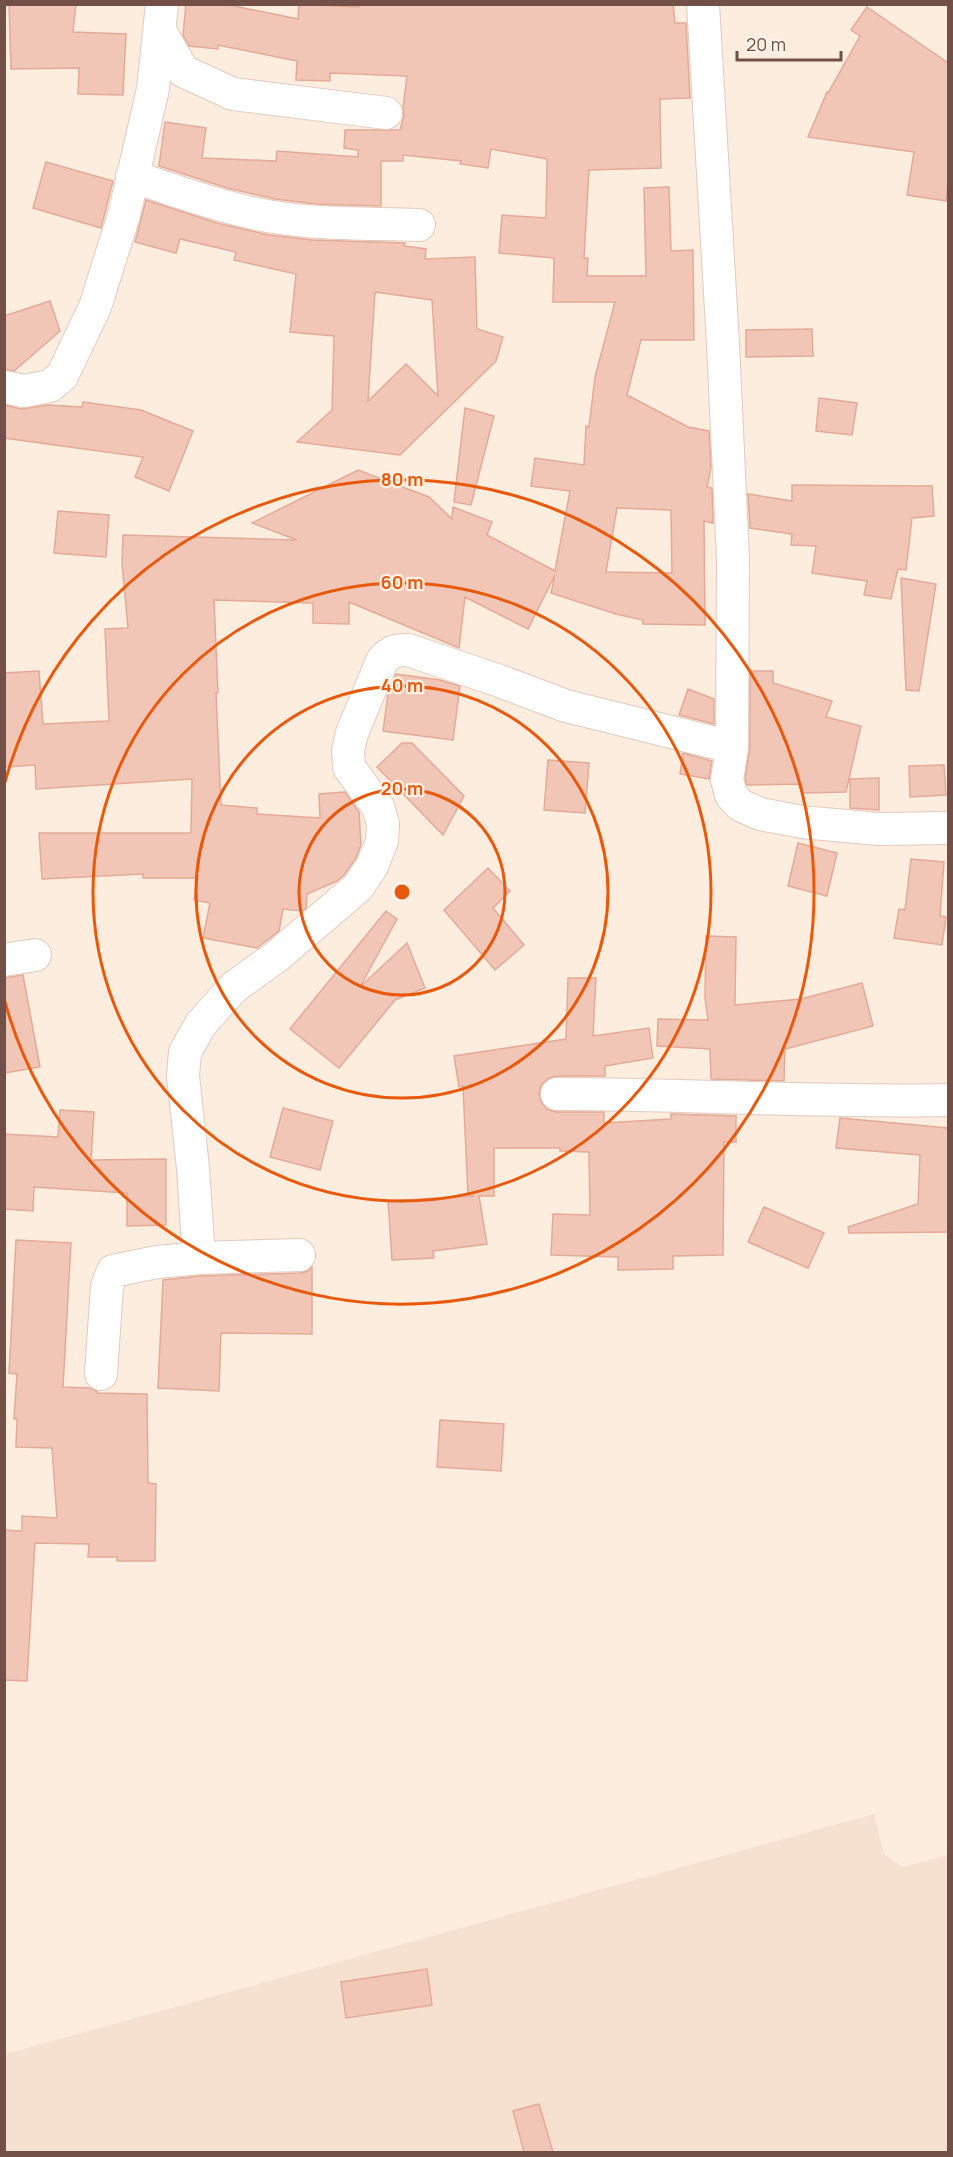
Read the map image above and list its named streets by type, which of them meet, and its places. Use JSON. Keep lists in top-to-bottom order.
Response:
{
  "scale_bar": "20 m",
  "rings": [
    "80 m",
    "60 m",
    "40 m",
    "20 m"
  ]
}
